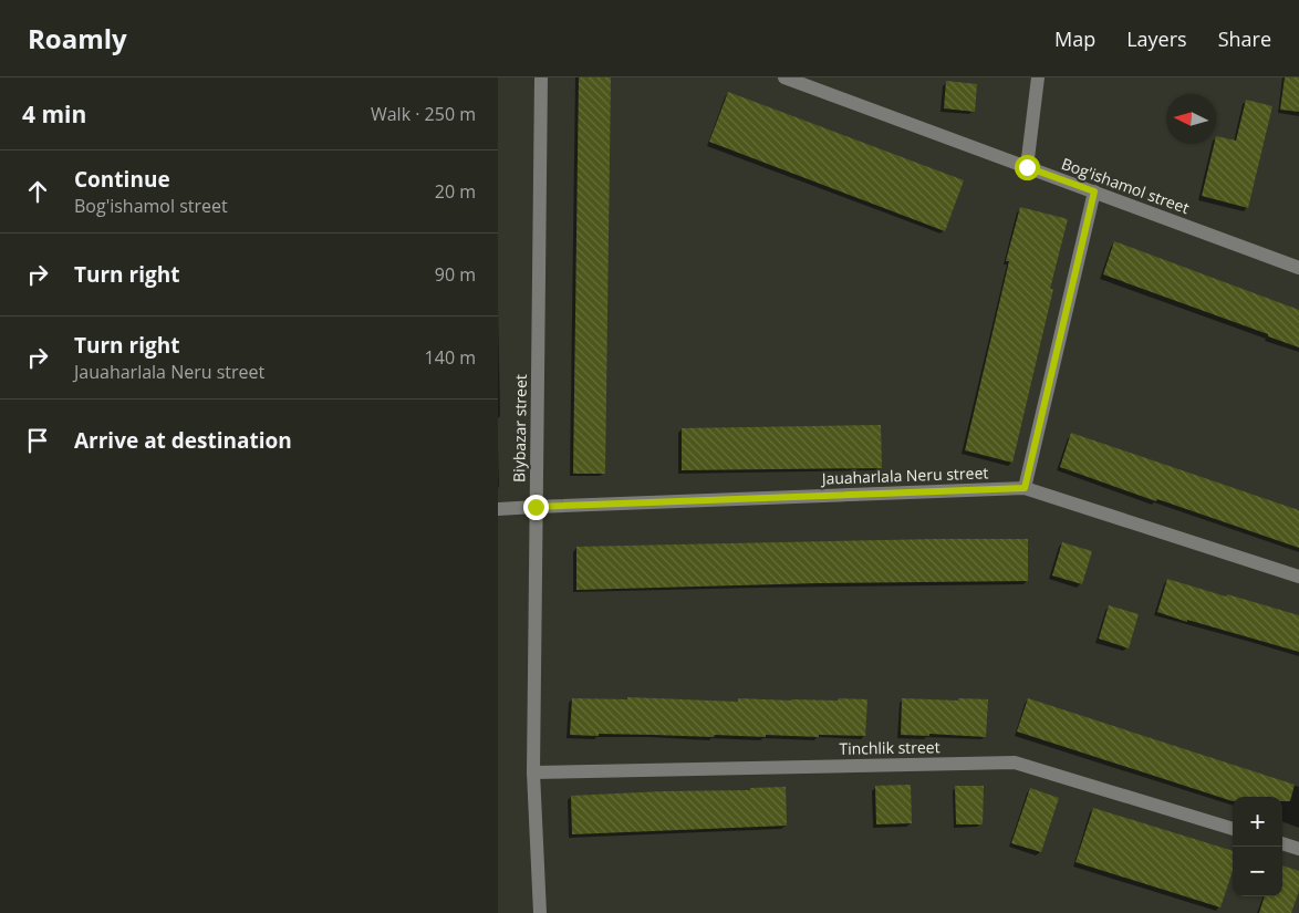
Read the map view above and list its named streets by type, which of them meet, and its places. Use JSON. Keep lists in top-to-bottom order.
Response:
{
  "streets": {
    "street": [
      "Bog'ishamol street",
      "Biybazar street",
      "Jauaharlala Neru street",
      "Tinchlik street"
    ]
  },
  "crossings": [
    ["Biybazar street", "Jauaharlala Neru street"],
    ["Biybazar street", "Tinchlik street"]
  ],
  "north": "left",
  "page": {
    "header": "Roamly",
    "nav": ["Map", "Layers", "Share"],
    "heading": ["4 min", "Walk · 250 m"],
    "list": [
      ["Continue", "Bog'ishamol street", "20 m"],
      ["Turn right", "90 m"],
      ["Turn right", "Jauaharlala Neru street", "140 m"],
      "Arrive at destination"
    ],
    "map_buttons": ["+", "−"]
  }
}
